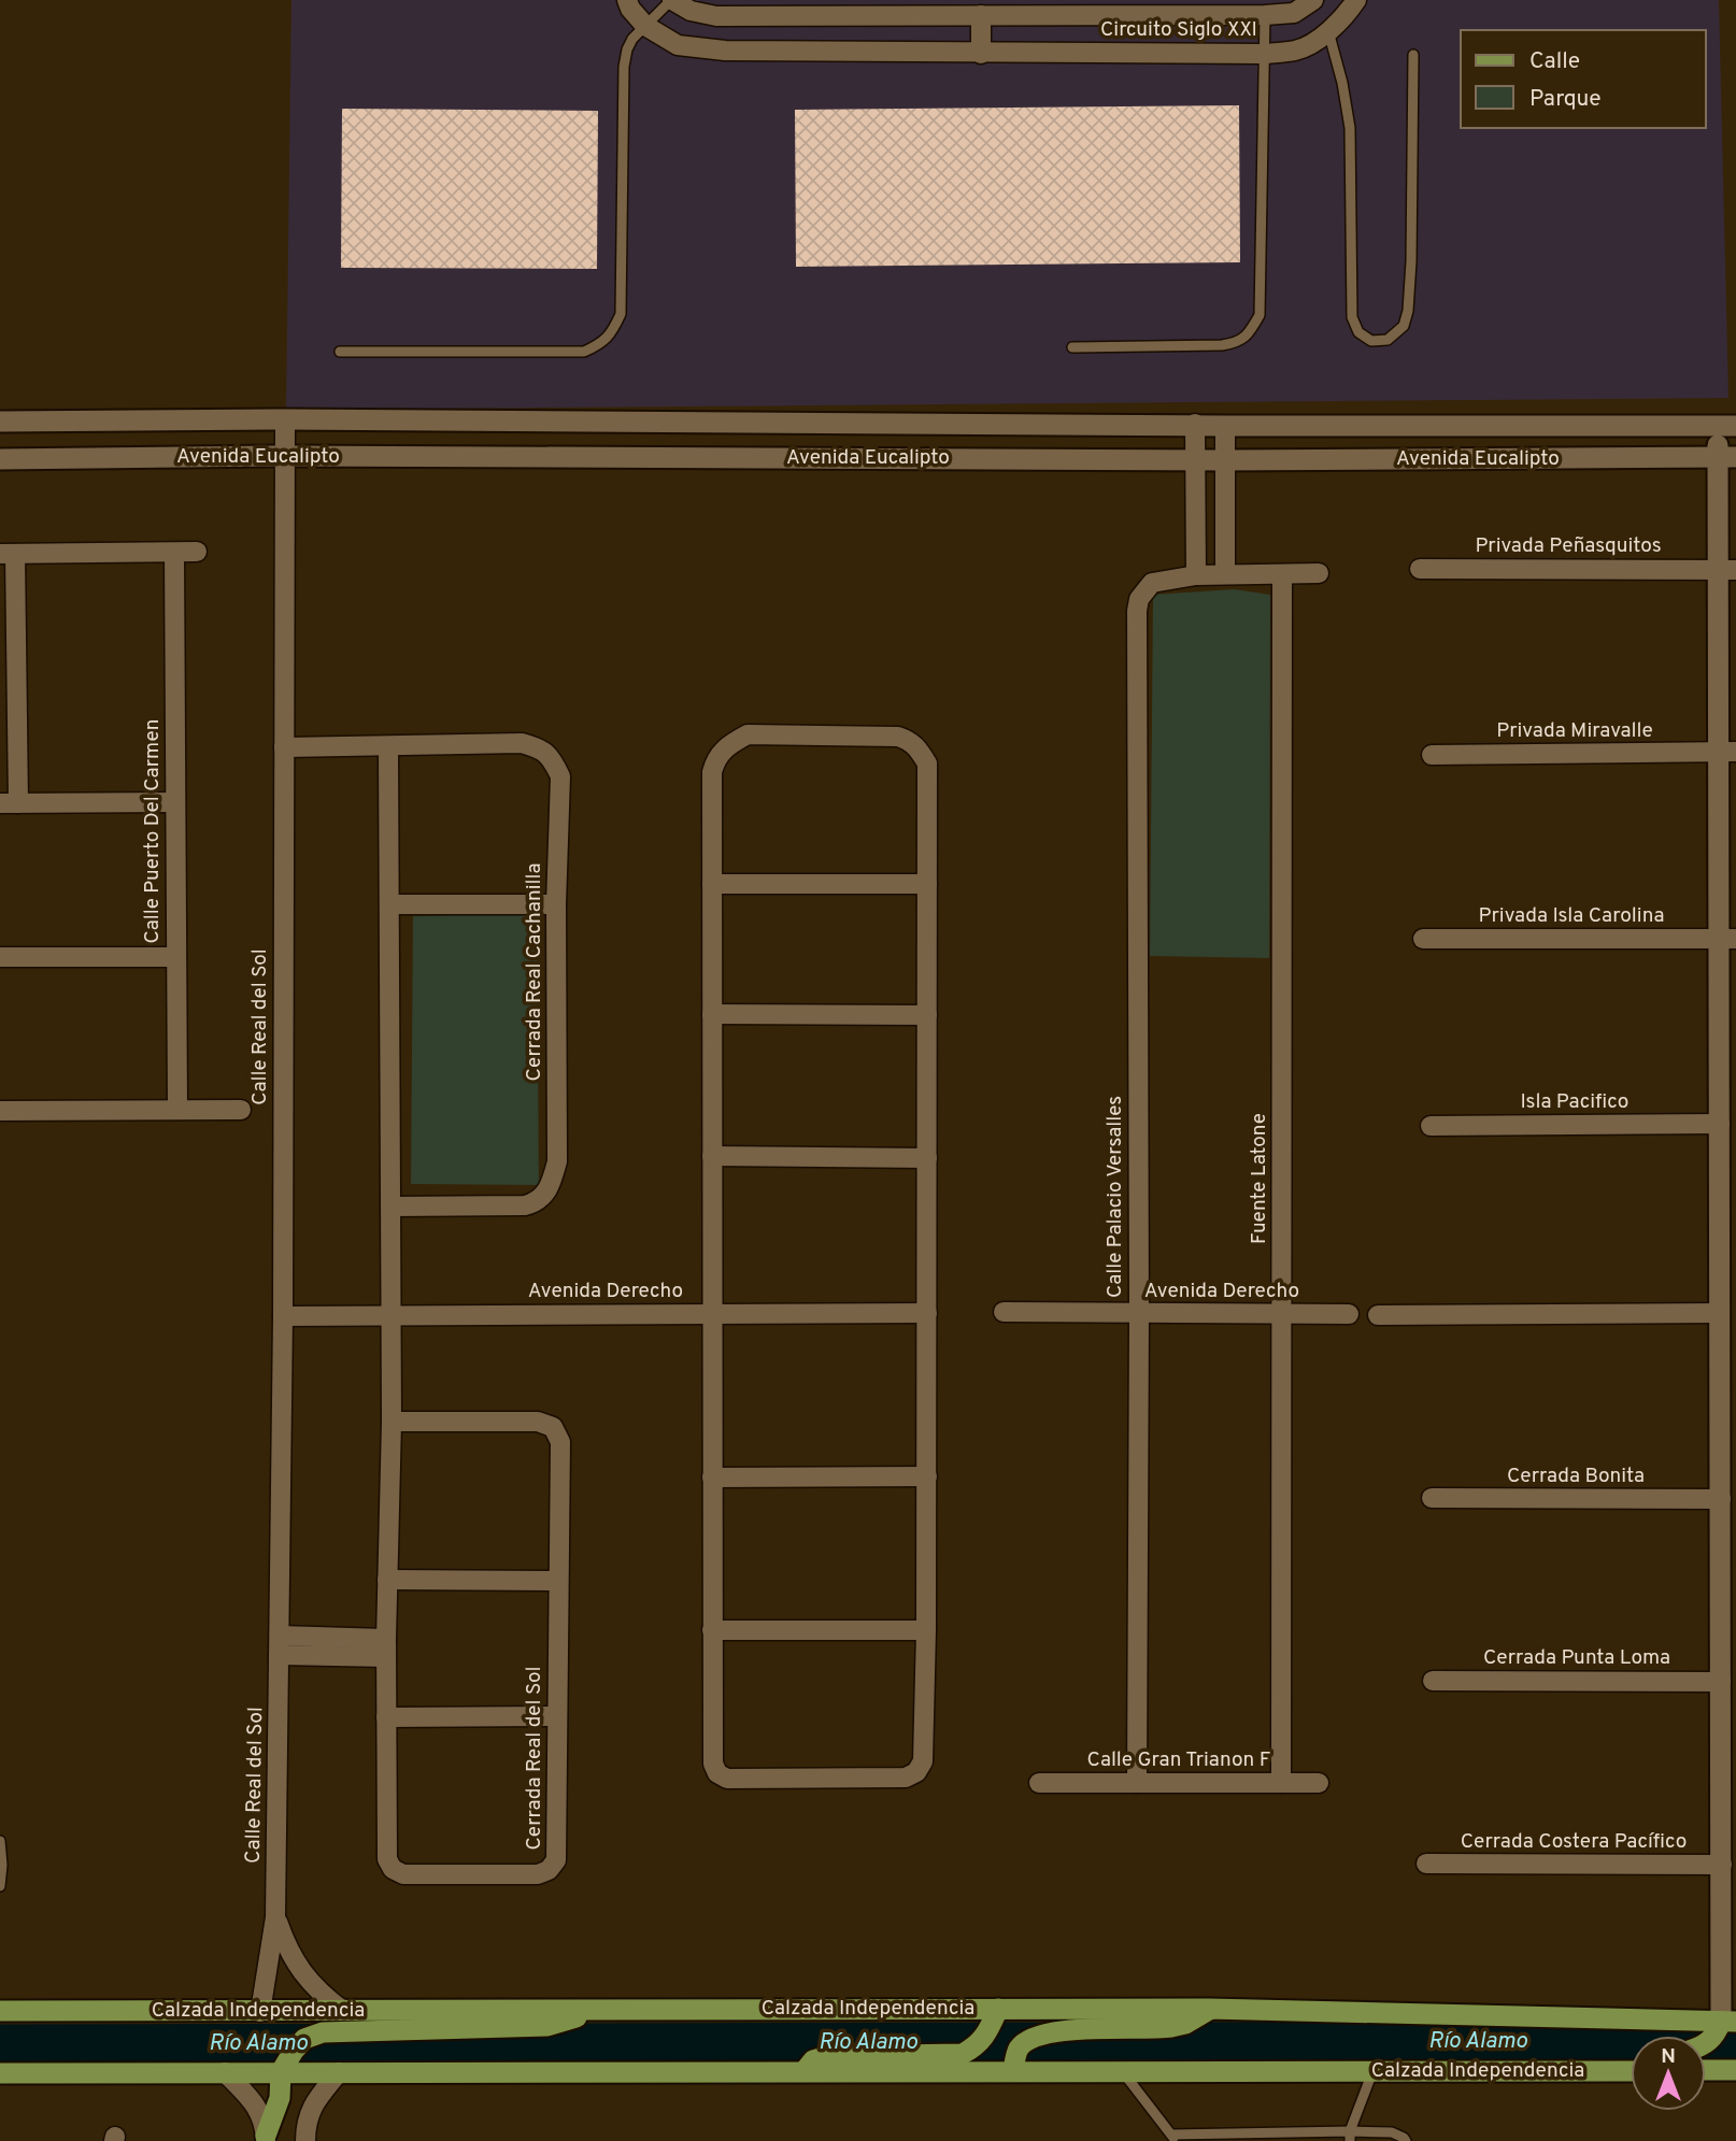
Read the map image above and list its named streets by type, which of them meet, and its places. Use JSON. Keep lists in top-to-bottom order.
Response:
{
  "streets": {
    "main road": ["Calzada Independencia"],
    "street": [
      "Circuito Siglo XXI",
      "Avenida Eucalipto",
      "Privada Peñasquitos",
      "Privada Miravalle",
      "Calle Puerto Del Carmen",
      "Privada Isla Carolina",
      "Cerrada Real Cachanilla",
      "Calle Real del Sol",
      "Isla Pacifico",
      "Fuente Latone",
      "Calle Palacio Versalles",
      "Avenida Derecho",
      "Cerrada Bonita",
      "Cerrada Punta Loma",
      "Cerrada Real del Sol",
      "Calle Gran Trianon F",
      "Cerrada Costera Pacífico"
    ]
  },
  "crossings": [
    ["Avenida Eucalipto", "Calle Real del Sol"],
    ["Cerrada Real Cachanilla", "Calle Real del Sol"],
    ["Calle Real del Sol", "Avenida Derecho"],
    ["Calle Real del Sol", "Calzada Independencia"],
    ["Fuente Latone", "Avenida Derecho"],
    ["Fuente Latone", "Calle Gran Trianon F"],
    ["Calle Palacio Versalles", "Avenida Derecho"],
    ["Calle Palacio Versalles", "Calle Gran Trianon F"],
    ["Avenida Derecho", "Cerrada Real del Sol"]
  ],
  "water": ["Río Alamo"],
  "legend": ["Calle", "Parque"],
  "north": "top"
}
